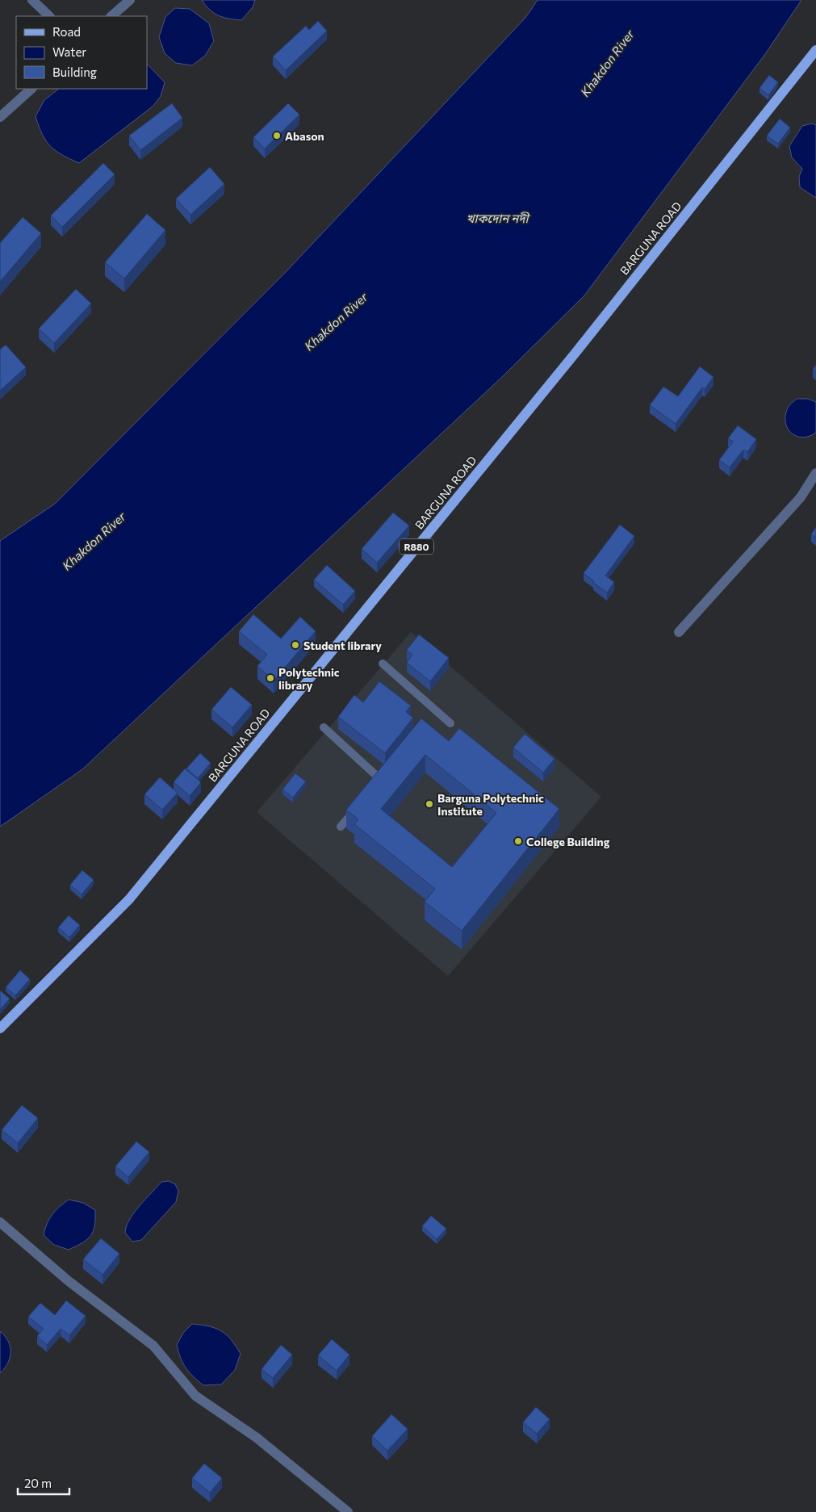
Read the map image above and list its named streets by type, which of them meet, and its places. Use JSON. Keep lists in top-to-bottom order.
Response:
{
  "streets": {
    "main road": ["BARGUNA ROAD", "R880"]
  },
  "water": ["Khakdon River", "খাকদোন নদী"],
  "places": [
    "Abason",
    "Student library",
    "Polytechnic library",
    "Barguna Polytechnic Institute",
    "College Building"
  ],
  "legend": ["Road", "Water", "Building"],
  "scale_bar": "20 m"
}
